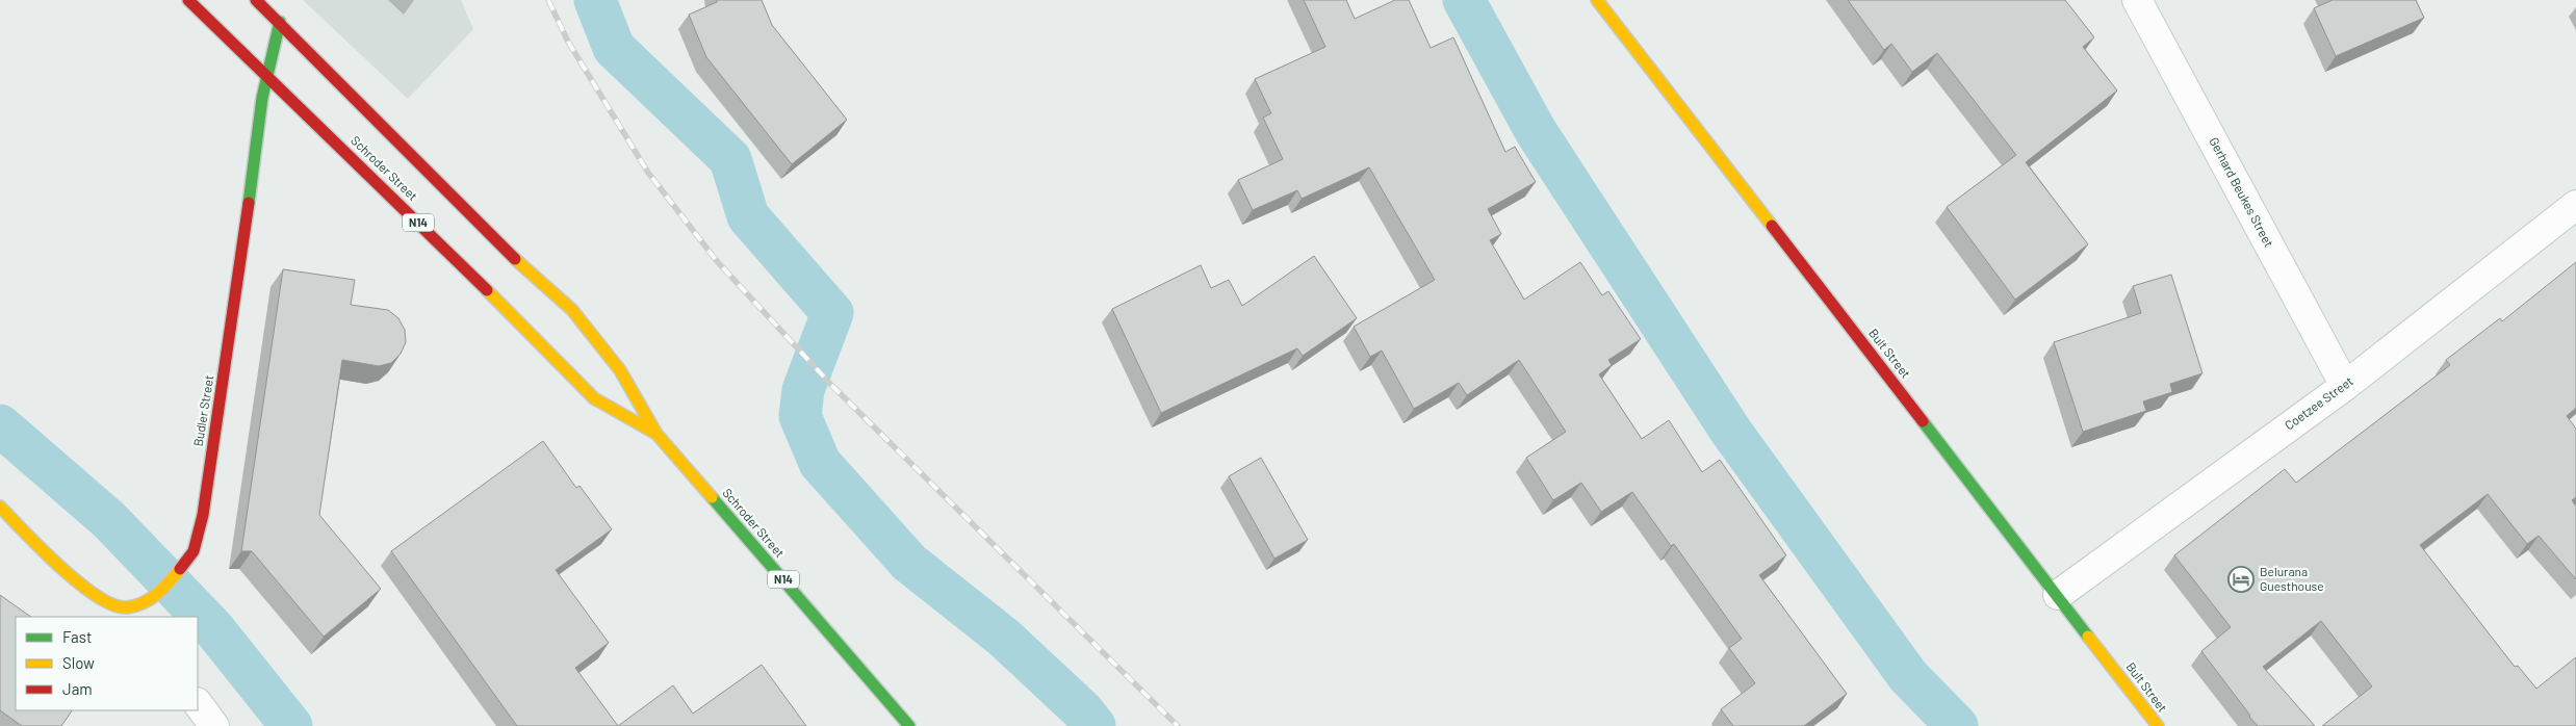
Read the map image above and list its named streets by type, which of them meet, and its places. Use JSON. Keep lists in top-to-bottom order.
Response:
{
  "streets": {
    "main road": [
      "Schroder Street",
      "N14",
      "Bult Street",
      "Budler Street"
    ],
    "street": ["Gerhard Beukes Street", "Coetzee Street"]
  },
  "crossings": [
    ["Schroder Street", "Budler Street"],
    ["Gerhard Beukes Street", "Coetzee Street"],
    ["Bult Street", "Coetzee Street"]
  ],
  "places": {
    "hotel": ["Belurana Guesthouse"]
  },
  "legend": ["Fast", "Slow", "Jam"]
}
